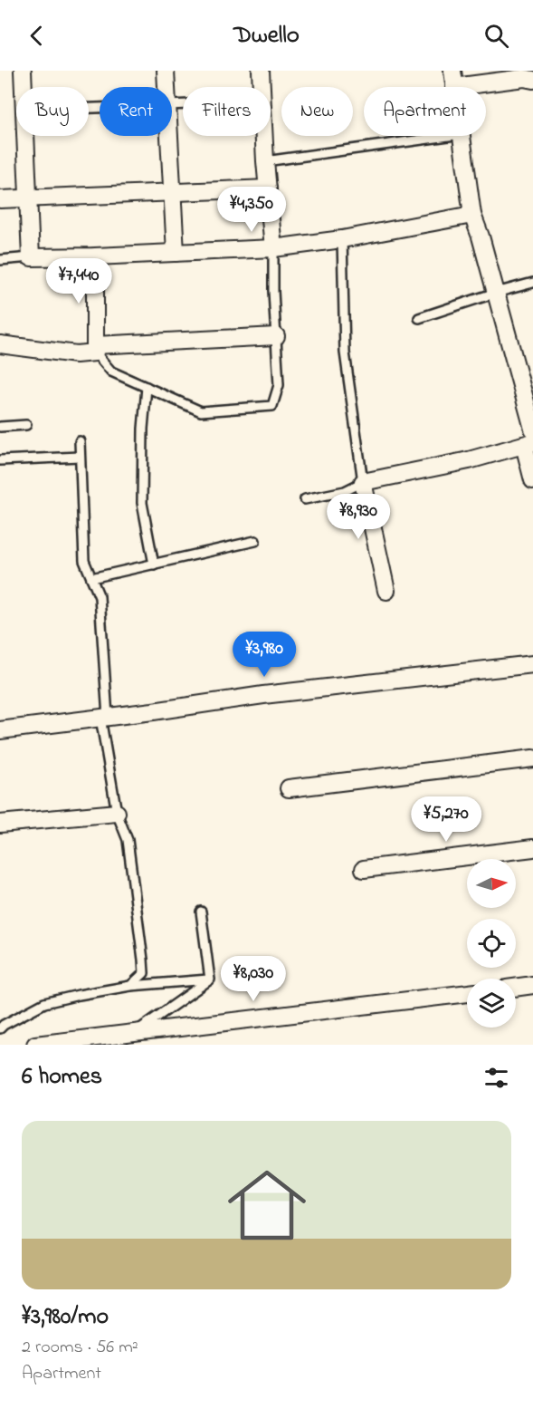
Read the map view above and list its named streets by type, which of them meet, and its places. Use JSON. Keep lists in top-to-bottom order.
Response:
{
  "north": "right",
  "page": {
    "header": "Dwello",
    "chip": [
      "Buy",
      "Rent",
      "Filters",
      "New",
      "Apartment"
    ],
    "price": [
      "¥4,350",
      "¥7,440",
      "¥8,930",
      "¥3,980",
      "¥5,270",
      "¥8,030"
    ],
    "heading": "6 homes",
    "list": [
      {
        "name": "¥3,980/mo",
        "note": "2 rooms · 56 m² · Apartment"
      }
    ]
  }
}
